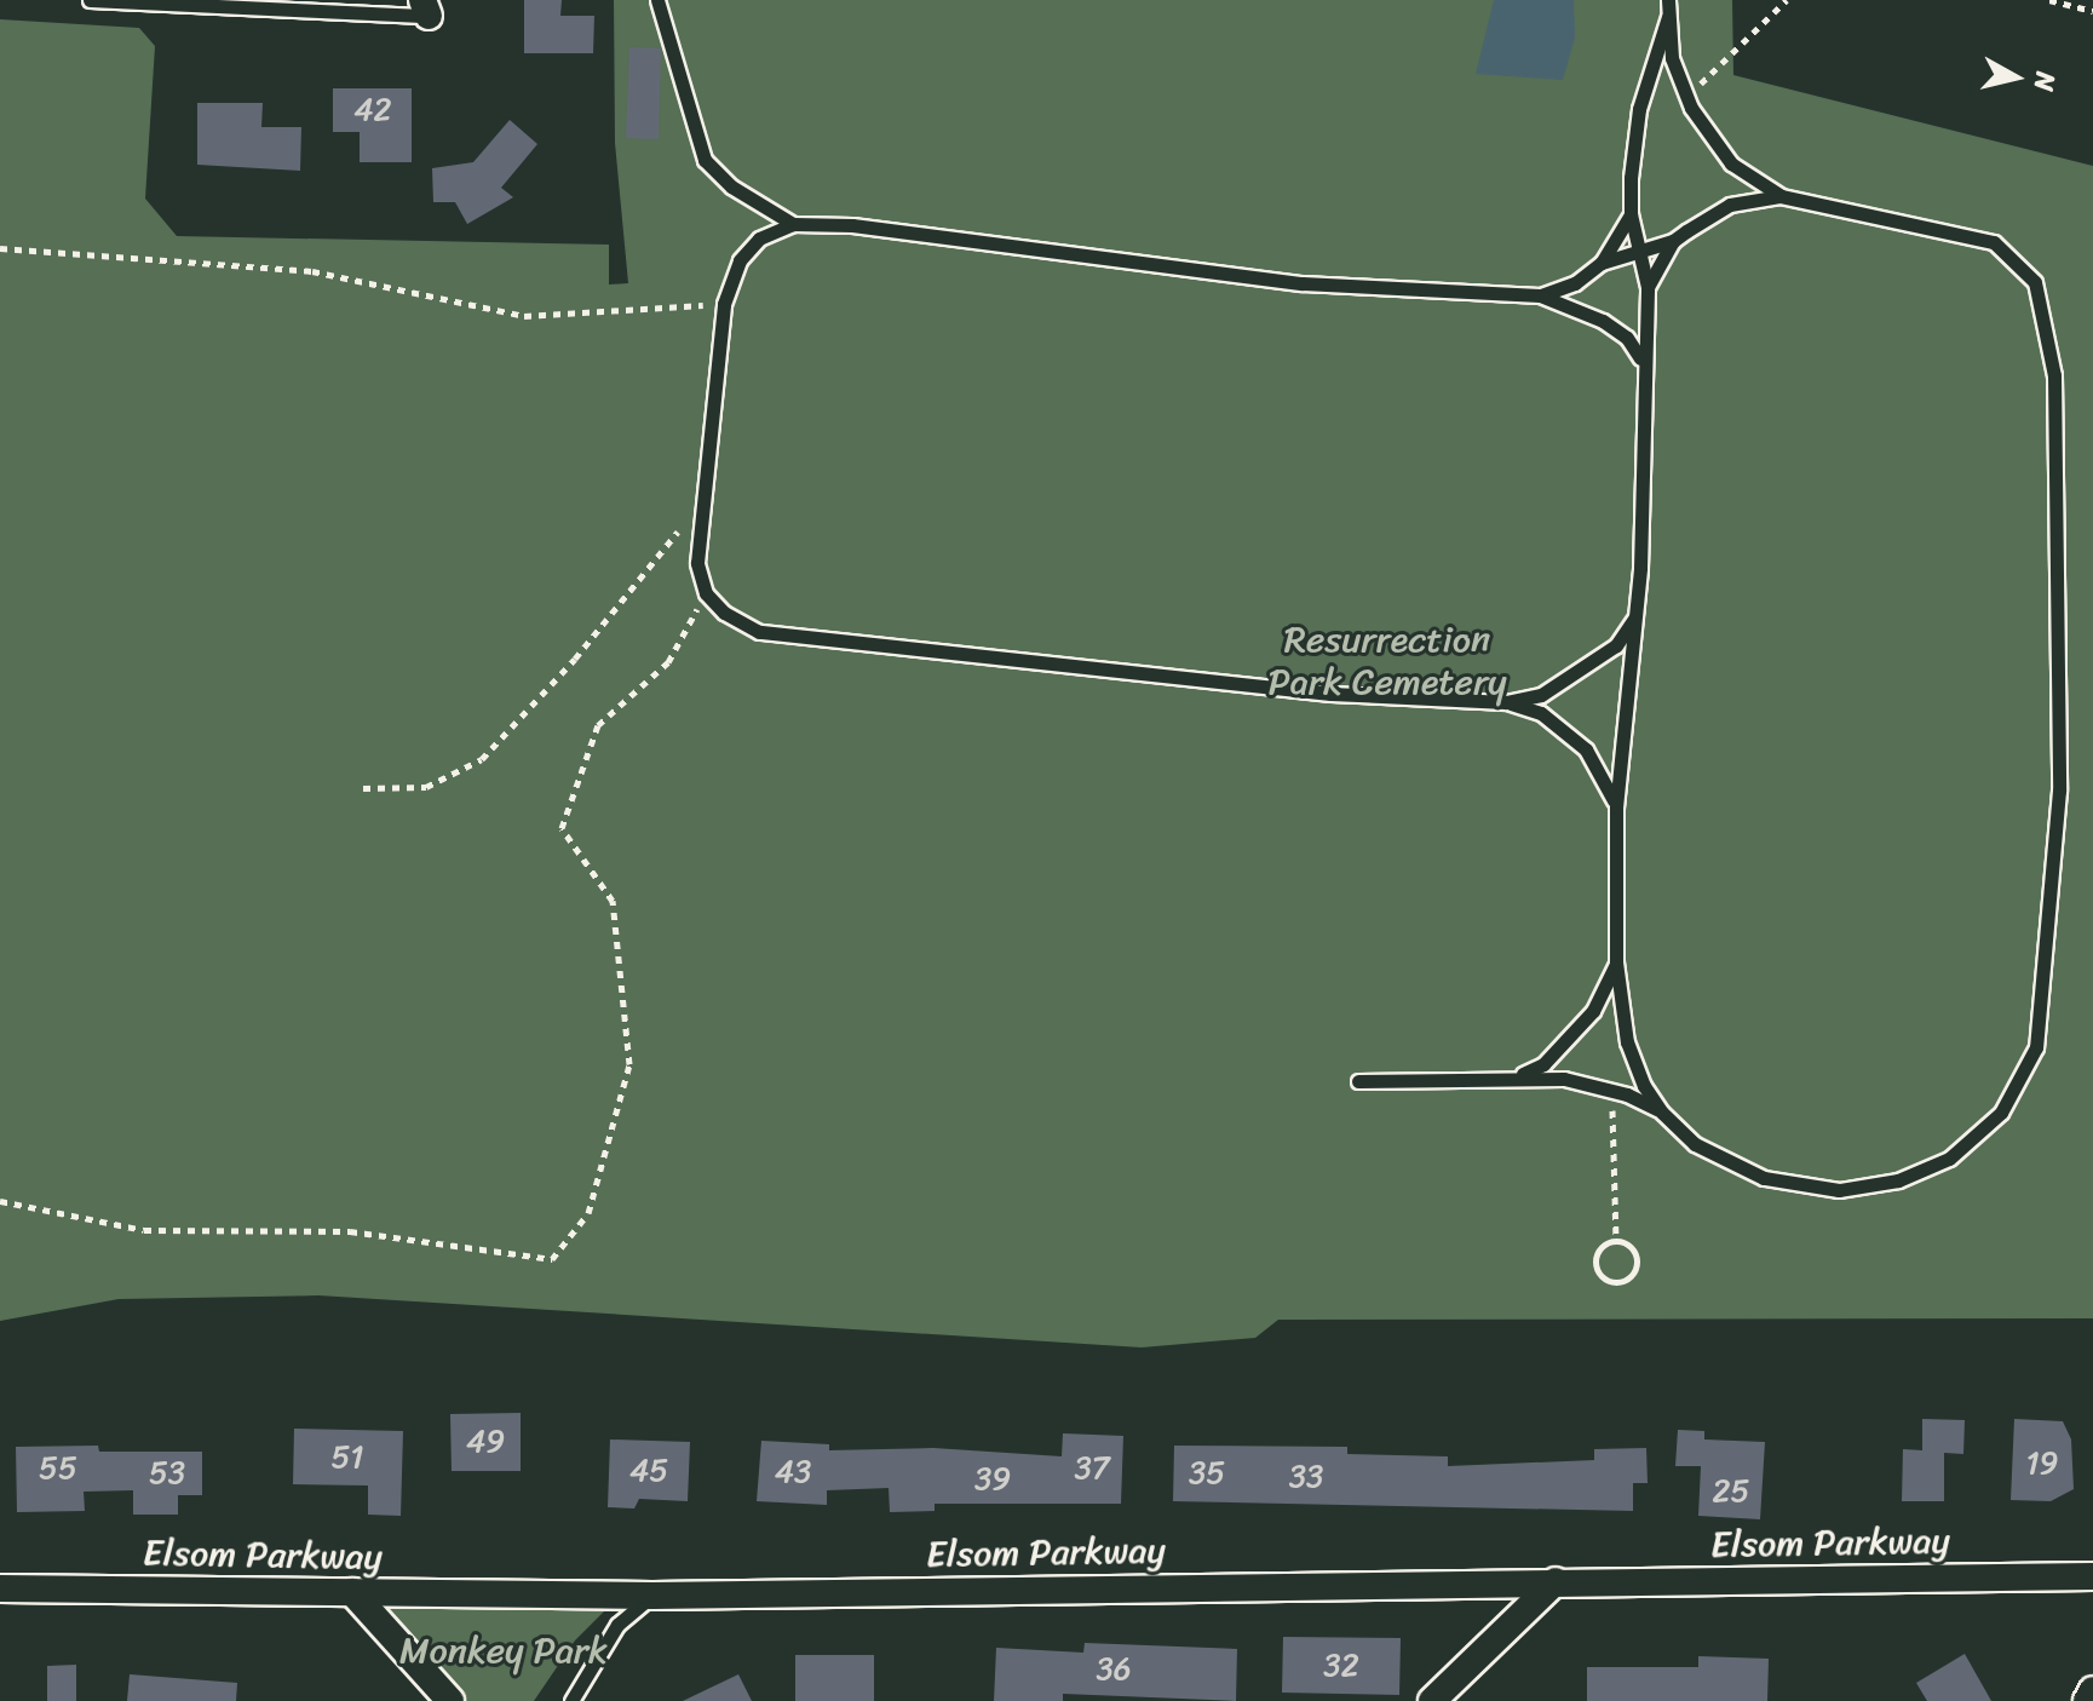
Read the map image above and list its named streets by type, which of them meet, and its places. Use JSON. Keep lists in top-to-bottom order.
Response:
{
  "streets": {
    "street": ["Elsom Parkway"]
  },
  "parks": ["Resurrection Park Cemetery", "Monkey Park"],
  "house_numbers": [
    "42",
    "49",
    "51",
    "19",
    "55",
    "37",
    "45",
    "43",
    "53",
    "35",
    "33",
    "39",
    "25",
    "32",
    "36"
  ],
  "north": "right"
}
